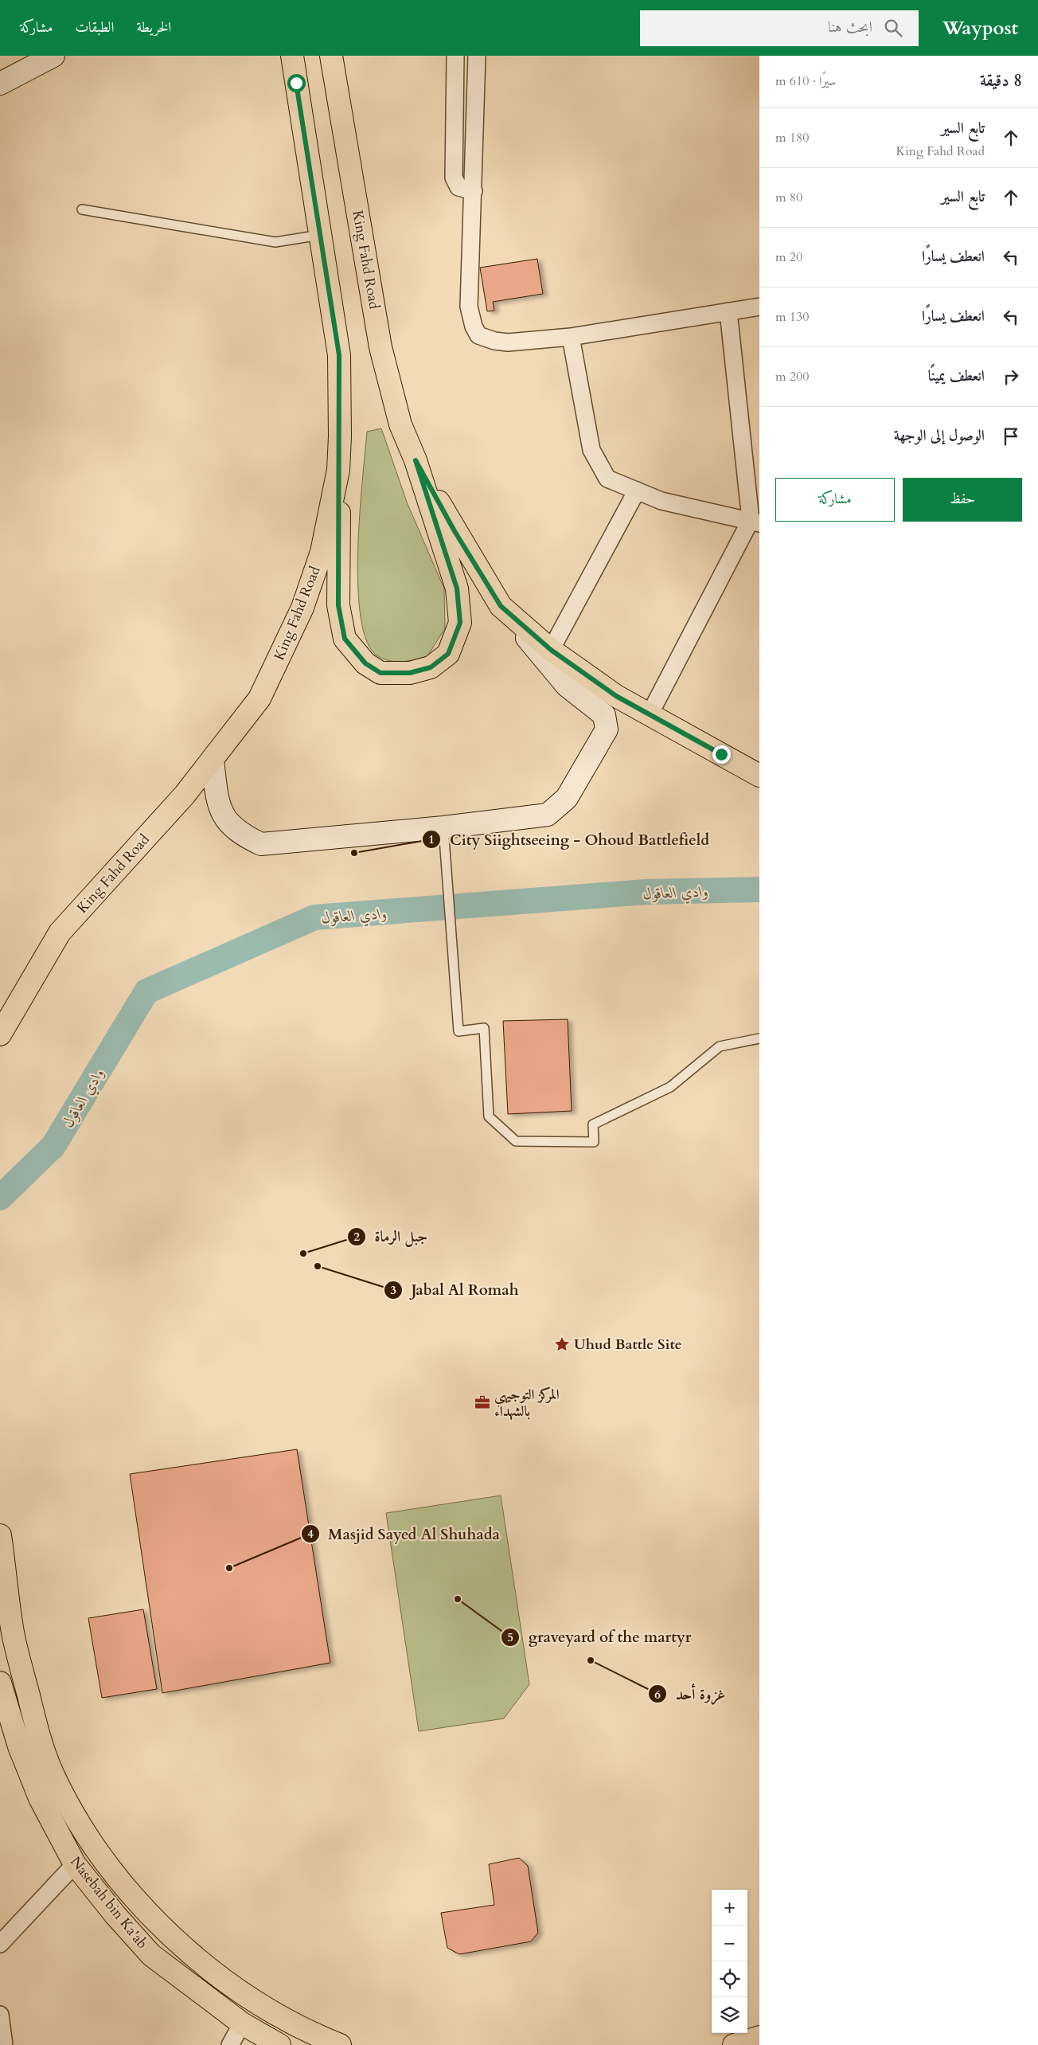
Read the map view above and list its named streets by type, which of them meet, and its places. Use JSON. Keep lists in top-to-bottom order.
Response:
{
  "streets": {
    "main road": ["King Fahd Road", "Nasebah bin Ka'ab"]
  },
  "water": ["وادي العاقول"],
  "places": {
    "other": [
      "City Siightseeing - Ohoud Battlefield",
      "جبل الرماة",
      "Jabal Al Romah",
      "Masjid Sayed Al Shuhada",
      "graveyard of the martyr",
      "غزوة أحد"
    ],
    "place": ["Uhud Battle Site"],
    "office": ["المركز التوجيهي بالشهداء"]
  },
  "page": {
    "header": "Waypost",
    "search": "ابحث هنا",
    "nav": ["الخريطة", "الطبقات", "مشاركة"],
    "heading": ["8 دقيقة", "سيرًا · 610 m"],
    "list": [
      ["تابع السير", "King Fahd Road", "180 m"],
      ["تابع السير", "80 m"],
      ["انعطف يسارًا", "20 m"],
      ["انعطف يسارًا", "130 m"],
      ["انعطف يمينًا", "200 m"],
      "الوصول إلى الوجهة"
    ],
    "buttons": ["حفظ", "مشاركة"],
    "map_buttons": ["+", "−"]
  }
}
